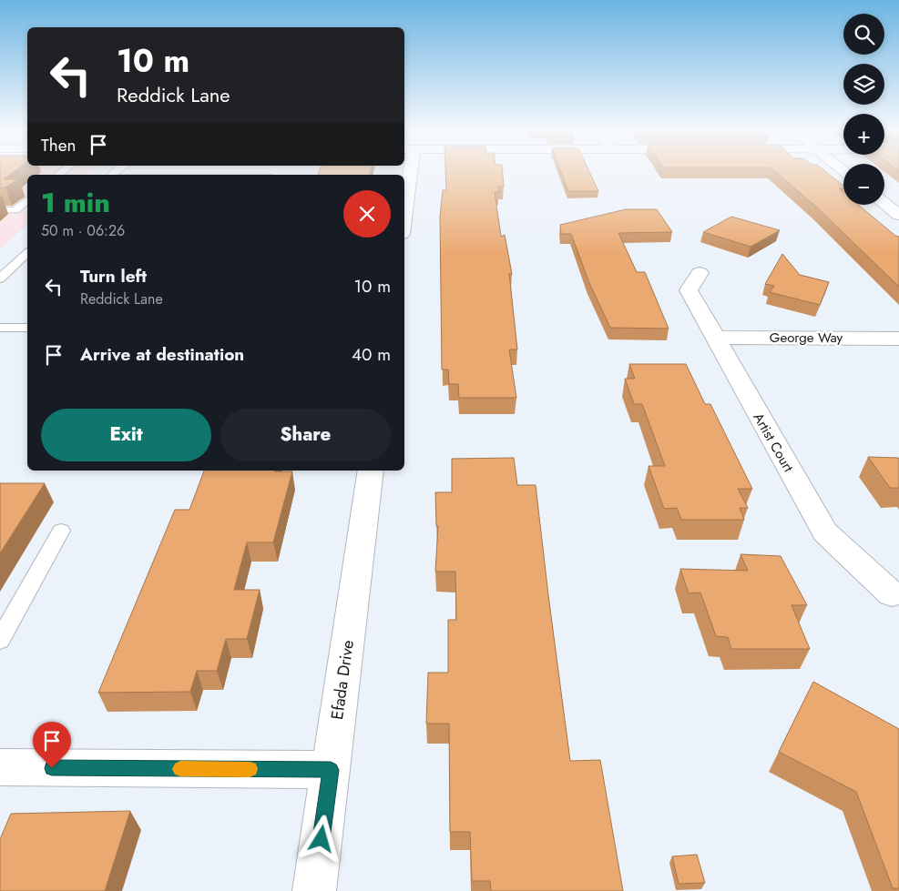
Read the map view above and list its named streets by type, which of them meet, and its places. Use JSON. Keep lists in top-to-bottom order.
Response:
{
  "streets": {
    "street": ["George Way", "Artist Court", "Efada Drive"]
  },
  "crossings": [
    ["George Way", "Artist Court"]
  ],
  "page": {
    "map_buttons": ["+", "−"],
    "turn": ["10 m", "Reddick Lane"],
    "then": "Then",
    "heading": ["1 min", "50 m · 06:26"],
    "list": [
      {
        "name": "Turn left",
        "note": "Reddick Lane",
        "value": "10 m"
      },
      {
        "name": "Arrive at destination",
        "value": "40 m"
      }
    ],
    "buttons": ["Exit", "Share"]
  }
}
